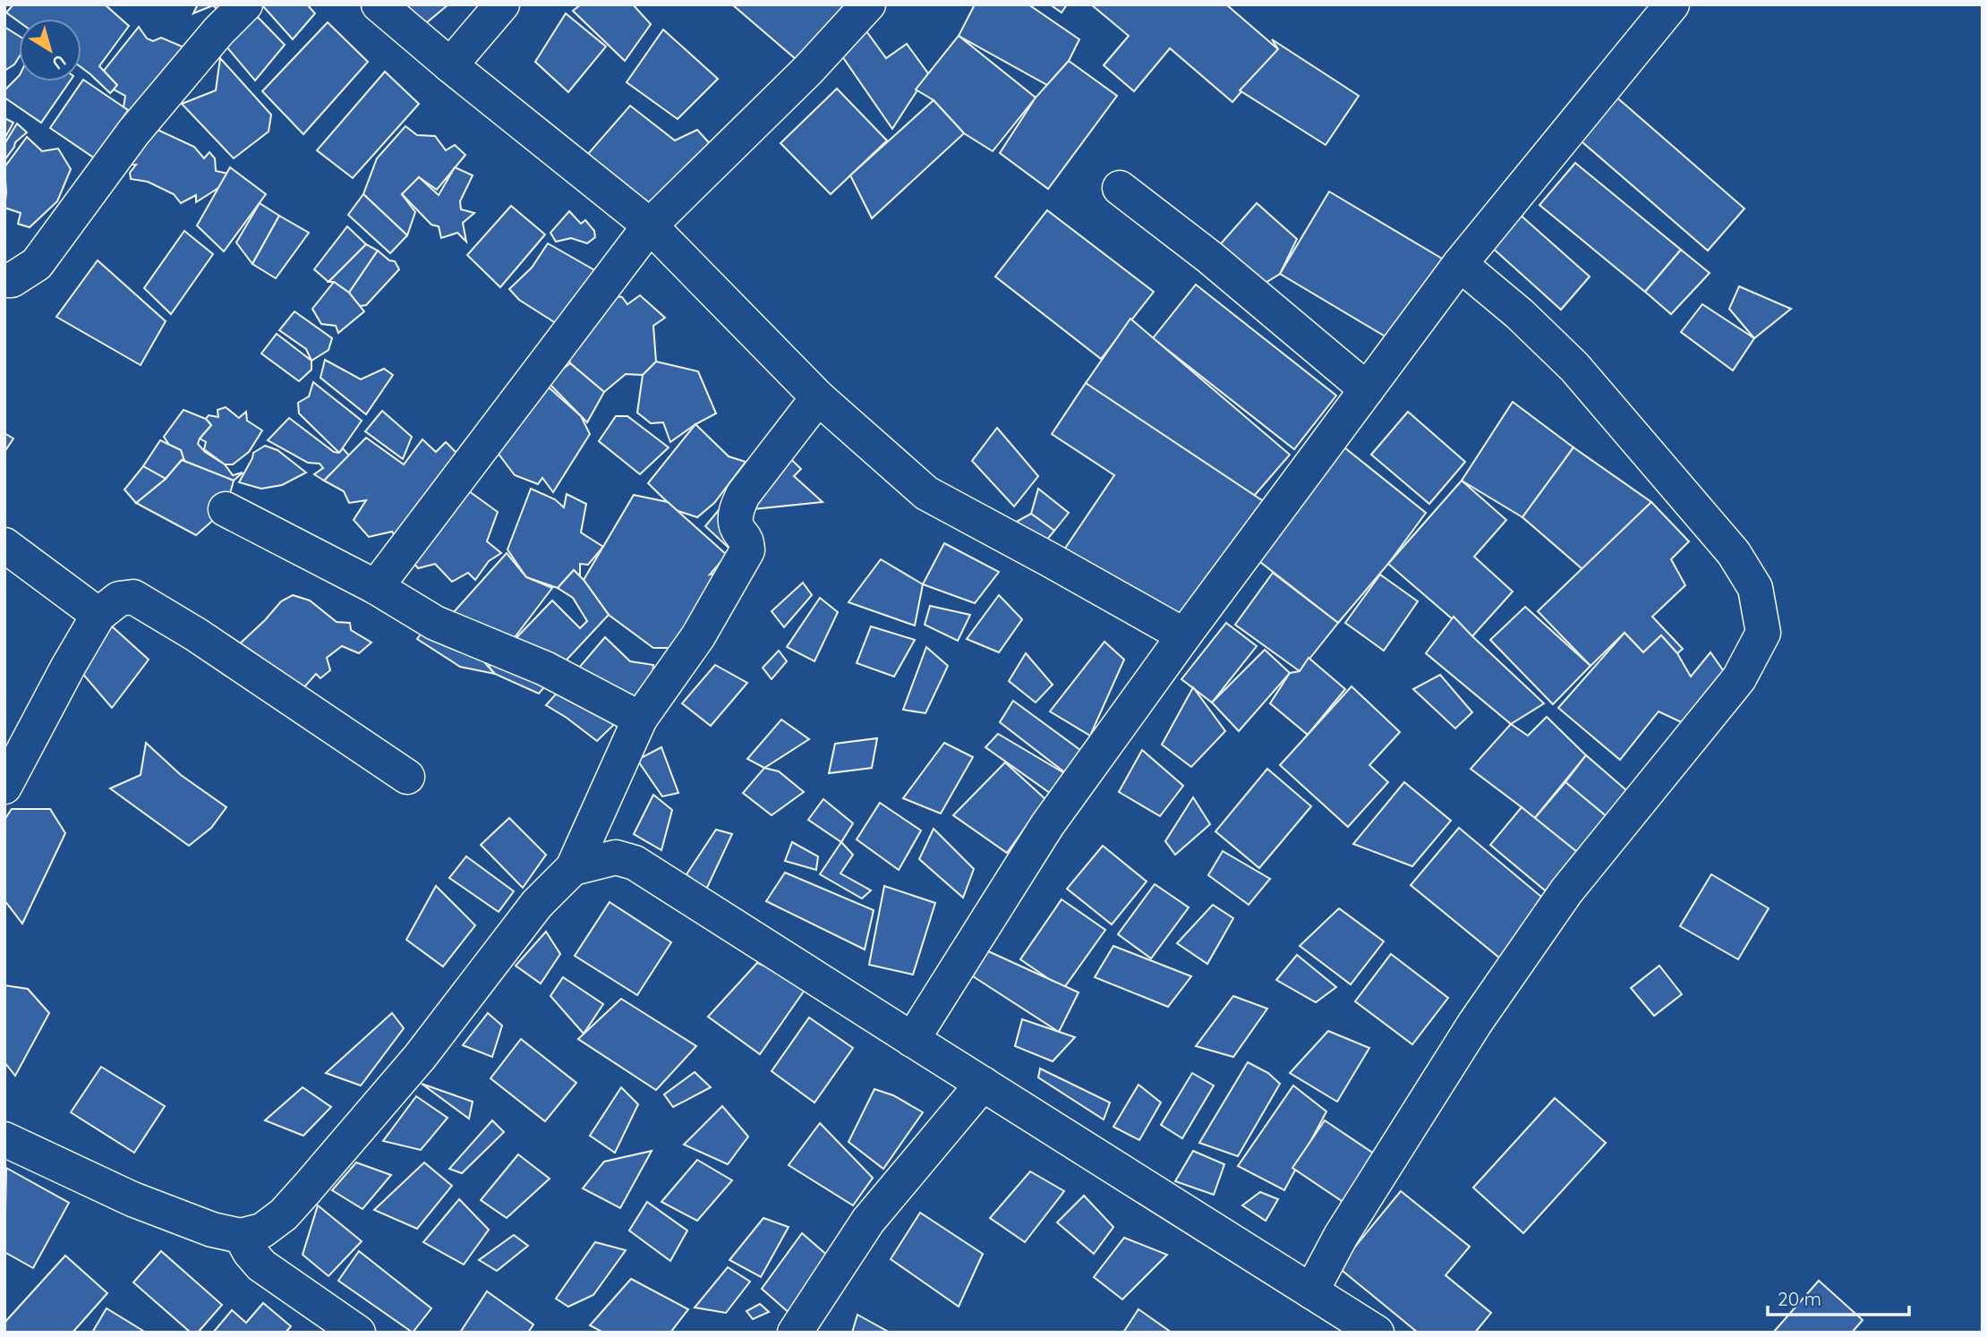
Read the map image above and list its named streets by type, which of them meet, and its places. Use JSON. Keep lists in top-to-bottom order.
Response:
{
  "scale_bar": "20 m",
  "north": "bottom right"
}
